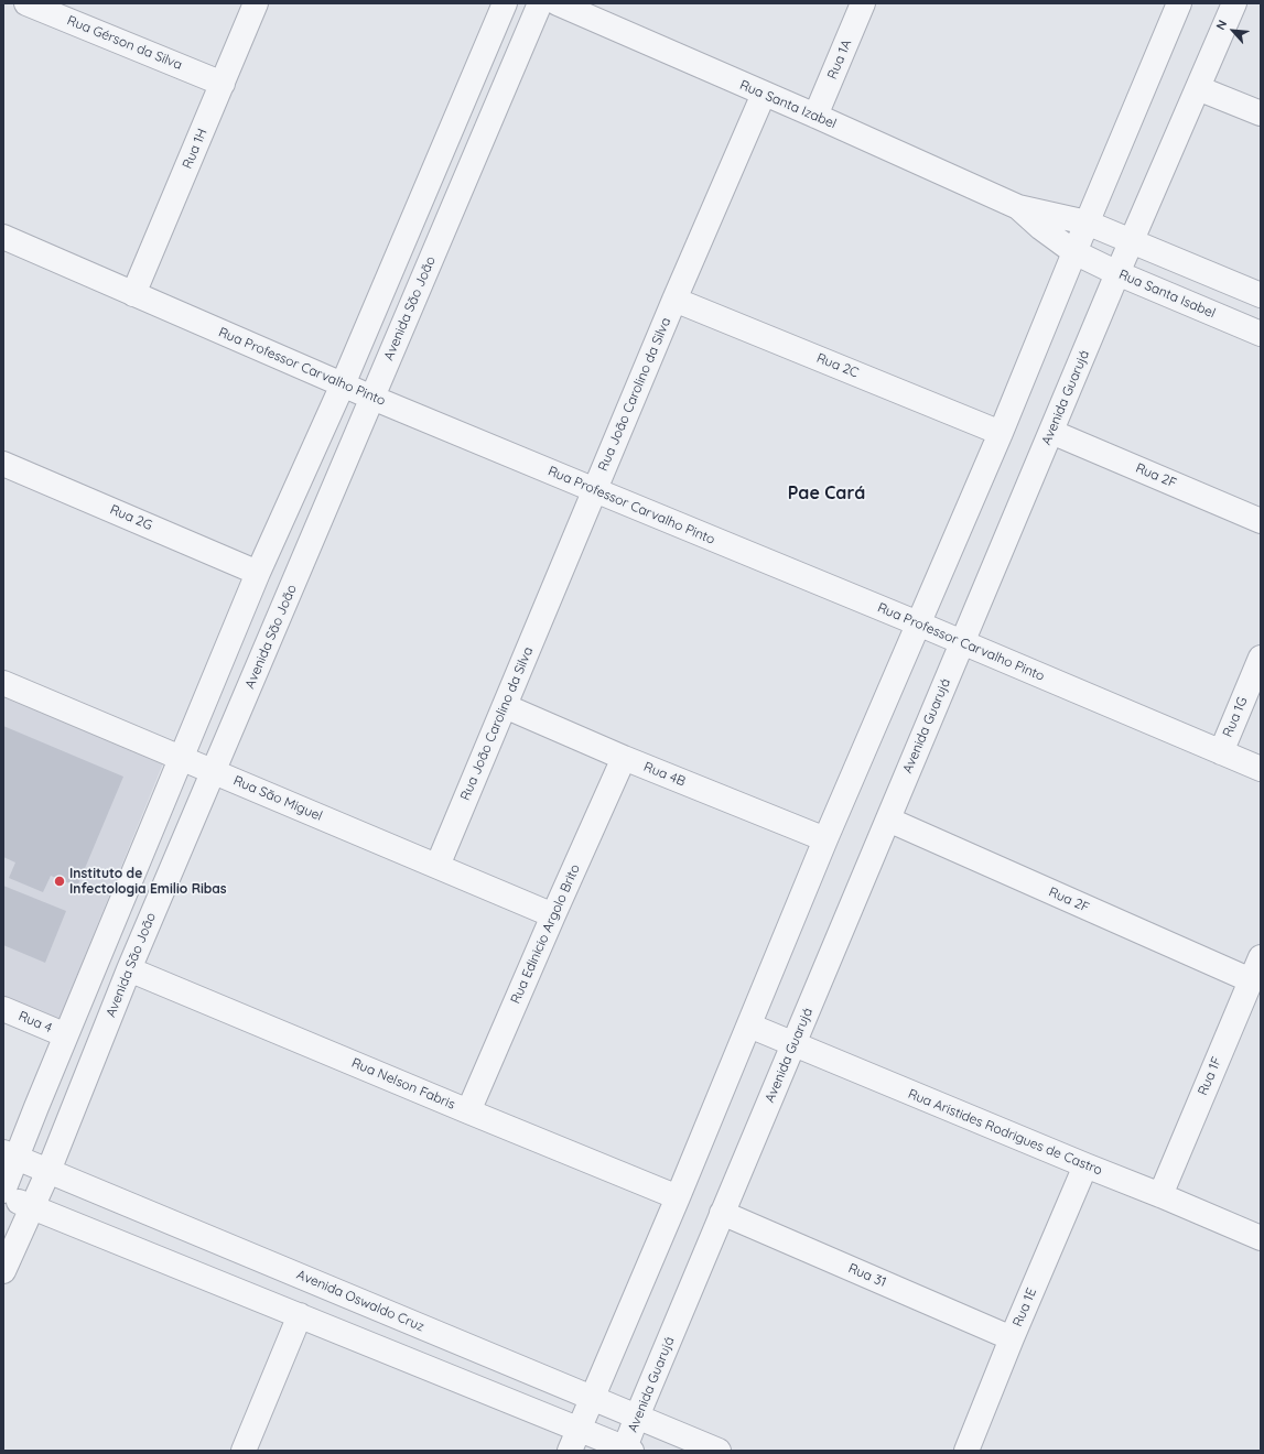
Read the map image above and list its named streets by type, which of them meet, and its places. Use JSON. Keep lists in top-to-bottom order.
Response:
{
  "streets": {
    "street": [
      "Rua Gérson da Silva",
      "Rua 1A",
      "Rua Santa Izabel",
      "Rua 1H",
      "Rua Santa Isabel",
      "Avenida São João",
      "Rua 2C",
      "Rua Professor Carvalho Pinto",
      "Rua João Carolino da Silva",
      "Avenida Guarujá",
      "Rua 2F",
      "Rua 2G",
      "Rua 1G",
      "Rua 4B",
      "Rua São Miguel",
      "Rua Edinicio Argolo Brito",
      "Rua 4",
      "Rua 1F",
      "Rua Nelson Fabris",
      "Rua Aristides Rodrigues de Castro",
      "Rua 31",
      "Avenida Oswaldo Cruz",
      "Rua 1E"
    ]
  },
  "crossings": [
    ["Rua Gérson da Silva", "Rua 1H"],
    ["Rua 1A", "Rua Santa Izabel"],
    ["Rua Santa Izabel", "Rua Santa Isabel"],
    ["Rua Santa Izabel", "Rua João Carolino da Silva"],
    ["Rua 1H", "Rua Professor Carvalho Pinto"],
    ["Rua Santa Isabel", "Avenida Guarujá"],
    ["Avenida São João", "Rua Professor Carvalho Pinto"],
    ["Avenida São João", "Rua São Miguel"],
    ["Avenida São João", "Rua Nelson Fabris"],
    ["Avenida São João", "Avenida Oswaldo Cruz"],
    ["Rua 2C", "Rua João Carolino da Silva"],
    ["Rua Professor Carvalho Pinto", "Rua João Carolino da Silva"],
    ["Rua Professor Carvalho Pinto", "Avenida Guarujá"],
    ["Rua Professor Carvalho Pinto", "Rua 1G"],
    ["Rua João Carolino da Silva", "Rua 4B"],
    ["Rua João Carolino da Silva", "Rua São Miguel"],
    ["Avenida Guarujá", "Rua 2F"],
    ["Avenida Guarujá", "Rua Aristides Rodrigues de Castro"],
    ["Avenida Guarujá", "Rua 31"],
    ["Avenida Guarujá", "Avenida Oswaldo Cruz"],
    ["Rua 2F", "Rua 1F"],
    ["Rua 4B", "Rua Edinicio Argolo Brito"],
    ["Rua São Miguel", "Rua Edinicio Argolo Brito"],
    ["Rua Edinicio Argolo Brito", "Rua Nelson Fabris"],
    ["Rua 1F", "Rua Aristides Rodrigues de Castro"],
    ["Rua Aristides Rodrigues de Castro", "Rua 1E"],
    ["Rua 31", "Rua 1E"]
  ],
  "districts": ["Pae Cará"],
  "places": ["Instituto de Infectologia Emilio Ribas"],
  "north": "top left"
}
